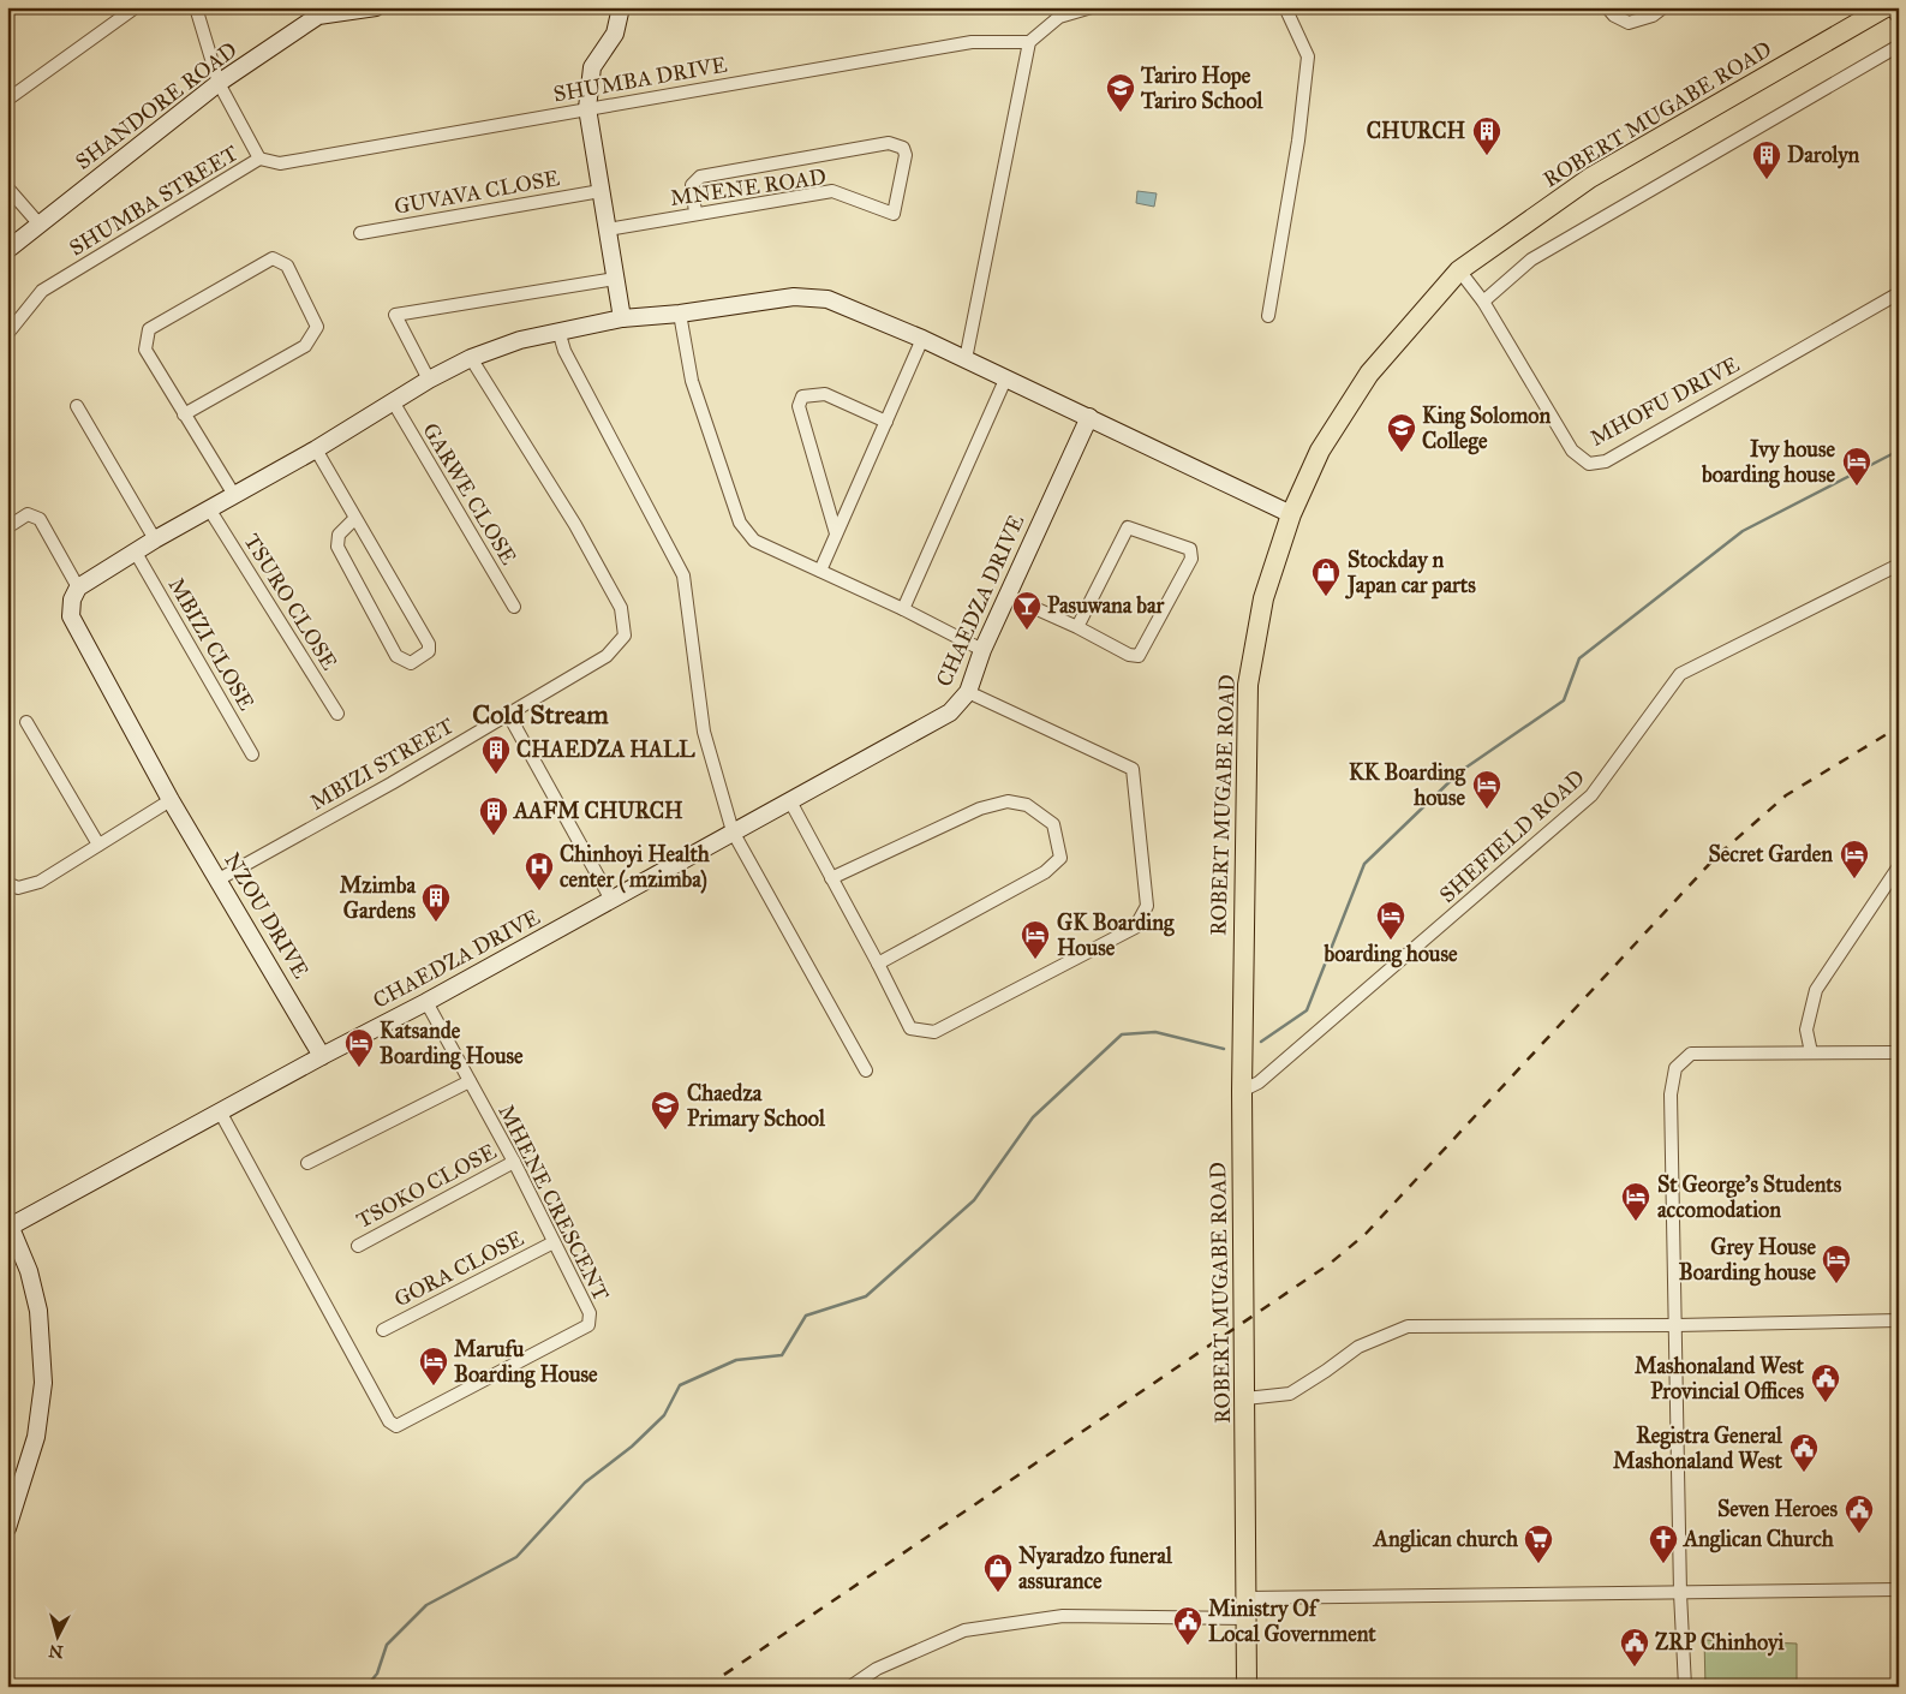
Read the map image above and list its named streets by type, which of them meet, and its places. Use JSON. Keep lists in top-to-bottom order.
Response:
{
  "streets": {
    "main road": ["ROBERT MUGABE ROAD"],
    "street": [
      "SHUMBA DRIVE",
      "SHANDORE ROAD",
      "MNENE ROAD",
      "GUVAVA CLOSE",
      "SHUMBA STREET",
      "MHOFU DRIVE",
      "GARWE CLOSE",
      "CHAEDZA DRIVE",
      "TSURO CLOSE",
      "MBIZI CLOSE",
      "MBIZI STREET",
      "SHEFIELD ROAD",
      "NZOU DRIVE",
      "TSOKO CLOSE",
      "MHENE CRESCENT",
      "GORA CLOSE"
    ]
  },
  "crossings": [
    ["SHUMBA DRIVE", "SHUMBA STREET"],
    ["SHANDORE ROAD", "SHUMBA STREET"],
    ["ROBERT MUGABE ROAD", "MHOFU DRIVE"],
    ["ROBERT MUGABE ROAD", "SHEFIELD ROAD"],
    ["CHAEDZA DRIVE", "NZOU DRIVE"],
    ["CHAEDZA DRIVE", "MHENE CRESCENT"],
    ["MBIZI STREET", "NZOU DRIVE"],
    ["TSOKO CLOSE", "MHENE CRESCENT"],
    ["MHENE CRESCENT", "GORA CLOSE"]
  ],
  "districts": ["Cold Stream"],
  "places": {
    "school or university": ["Tariro Hope Tariro School", "King Solomon College", "Chaedza Primary School"],
    "building": [
      "CHURCH",
      "Darolyn",
      "CHAEDZA HALL",
      "AAFM CHURCH",
      "Mzimba Gardens"
    ],
    "hotel": [
      "Ivy house boarding house",
      "KK Boarding house",
      "Secret Garden",
      "boarding house",
      "GK Boarding House",
      "Katsande Boarding House",
      "St George's Students accomodation",
      "Grey House Boarding house",
      "Marufu Boarding House"
    ],
    "shop": ["Stockday n Japan car parts", "Nyaradzo funeral assurance"],
    "bar": ["Pasuwana bar"],
    "hospital": ["Chinhoyi Health center ( mzimba)"],
    "public building": [
      "Mashonaland West Provincial Offices",
      "Registra General Mashonaland West",
      "Seven Heroes",
      "Ministry Of Local Government",
      "ZRP Chinhoyi"
    ],
    "supermarket": ["Anglican church"],
    "church": ["Anglican Church"]
  },
  "north": "bottom"
}
